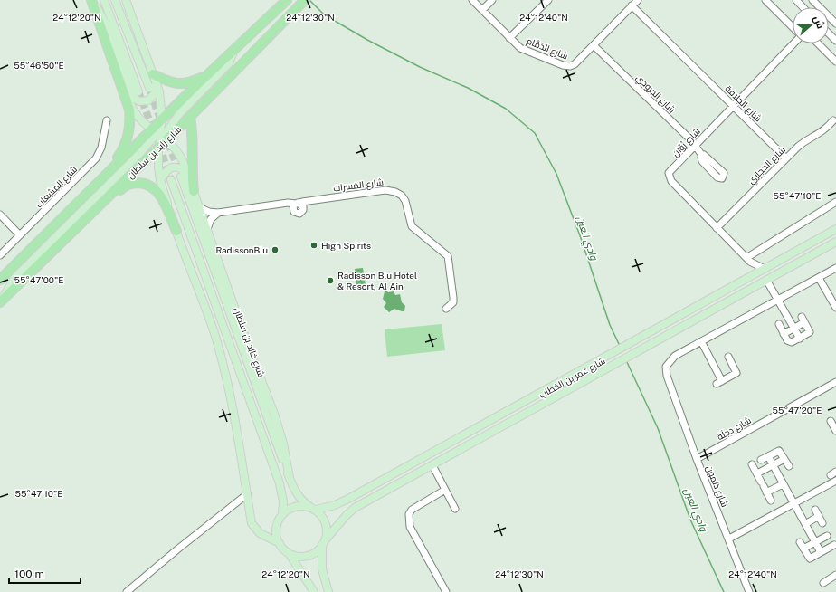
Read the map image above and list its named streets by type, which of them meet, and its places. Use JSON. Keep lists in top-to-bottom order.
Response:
{
  "streets": {
    "highway": ["شارع زايد بن سلطان"],
    "main road": ["شارع خالِد بن سلطان", "شارع عمر بن الخطاب"],
    "street": [
      "شارع الدَمَّام",
      "شارع الجرودي",
      "شارع الجلافة",
      "شارع زُوَّان",
      "شارع الحجاري",
      "شارع المَسرات",
      "شارع المِشعاب",
      "شارع دِجلَة",
      "شارع دَلمون"
    ]
  },
  "crossings": [
    ["شارع الدَمَّام", "شارع الجرودي"],
    ["شارع الدَمَّام", "شارع الجلافة"],
    ["شارع الجرودي", "شارع زُوَّان"],
    ["شارع الجلافة", "شارع زُوَّان"],
    ["شارع الجلافة", "شارع الحجاري"],
    ["شارع زُوَّان", "شارع الحجاري"],
    ["شارع زُوَّان", "شارع عمر بن الخطاب"],
    ["شارع خالِد بن سلطان", "شارع عمر بن الخطاب"],
    ["شارع دِجلَة", "شارع دَلمون"]
  ],
  "water": ["وادي العين"],
  "places": ["High Spirits", "RadissonBlu", "Radisson Blu Hotel & Resort, Al Ain"],
  "scale_bar": "100 m",
  "north": "right",
  "coordinates": [
    "24°12'20\"N",
    "24°12'30\"N",
    "24°12'40\"N",
    "55°46'50\"E",
    "55°47'10\"E",
    "55°47'00\"E",
    "55°47'20\"E"
  ]
}
